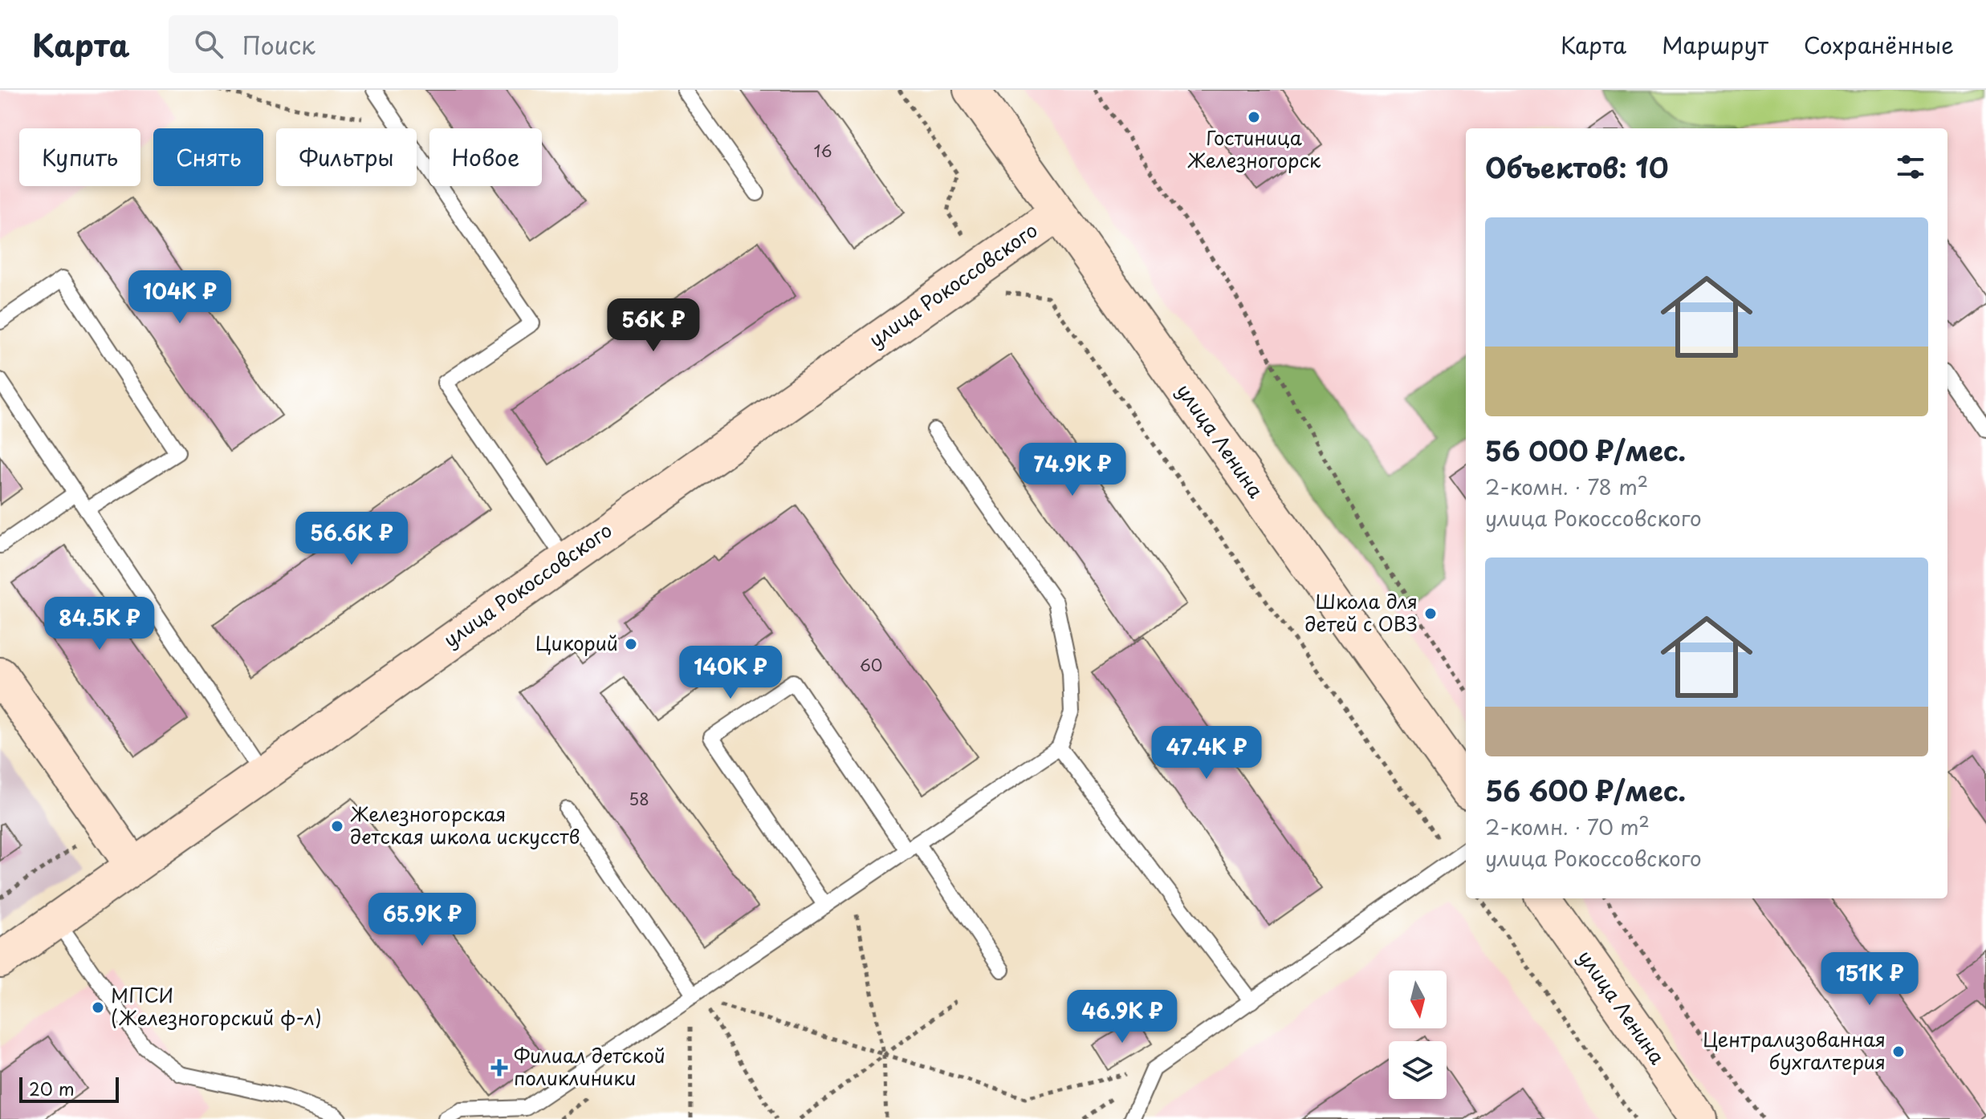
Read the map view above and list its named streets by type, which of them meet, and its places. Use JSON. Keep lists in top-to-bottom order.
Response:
{
  "streets": {
    "main road": ["улица Рокоссовского", "улица Ленина"]
  },
  "crossings": [
    ["улица Рокоссовского", "улица Ленина"]
  ],
  "places": {
    "other": [
      "Гостиница Железногорск",
      "Школа для детей с ОВЗ",
      "Цикорий",
      "Железногорская детская школа искусств",
      "МПСИ (Железногорский ф-л)",
      "Централизованная бухгалтерия"
    ],
    "health": ["Филиал детской поликлиники"]
  },
  "house_numbers": ["16", "60", "58"],
  "scale_bar": "20 m",
  "north": "bottom",
  "page": {
    "header": "Карта",
    "search": "Поиск",
    "nav": ["Карта", "Маршрут", "Сохранённые"],
    "chip": [
      "Купить",
      "Снять",
      "Фильтры",
      "Новое"
    ],
    "heading": "Объектов: 10",
    "list": [
      {
        "name": "56 000 ₽/мес.",
        "note": "2-комн. · 78 m² · улица Рокоссовского"
      },
      {
        "name": "56 600 ₽/мес.",
        "note": "2-комн. · 70 m² · улица Рокоссовского"
      }
    ],
    "price": [
      "104K ₽",
      "56K ₽",
      "74.9K ₽",
      "56.6K ₽",
      "84.5K ₽",
      "140K ₽",
      "47.4K ₽",
      "65.9K ₽",
      "151K ₽",
      "46.9K ₽"
    ],
    "scale": "20 m"
  }
}
